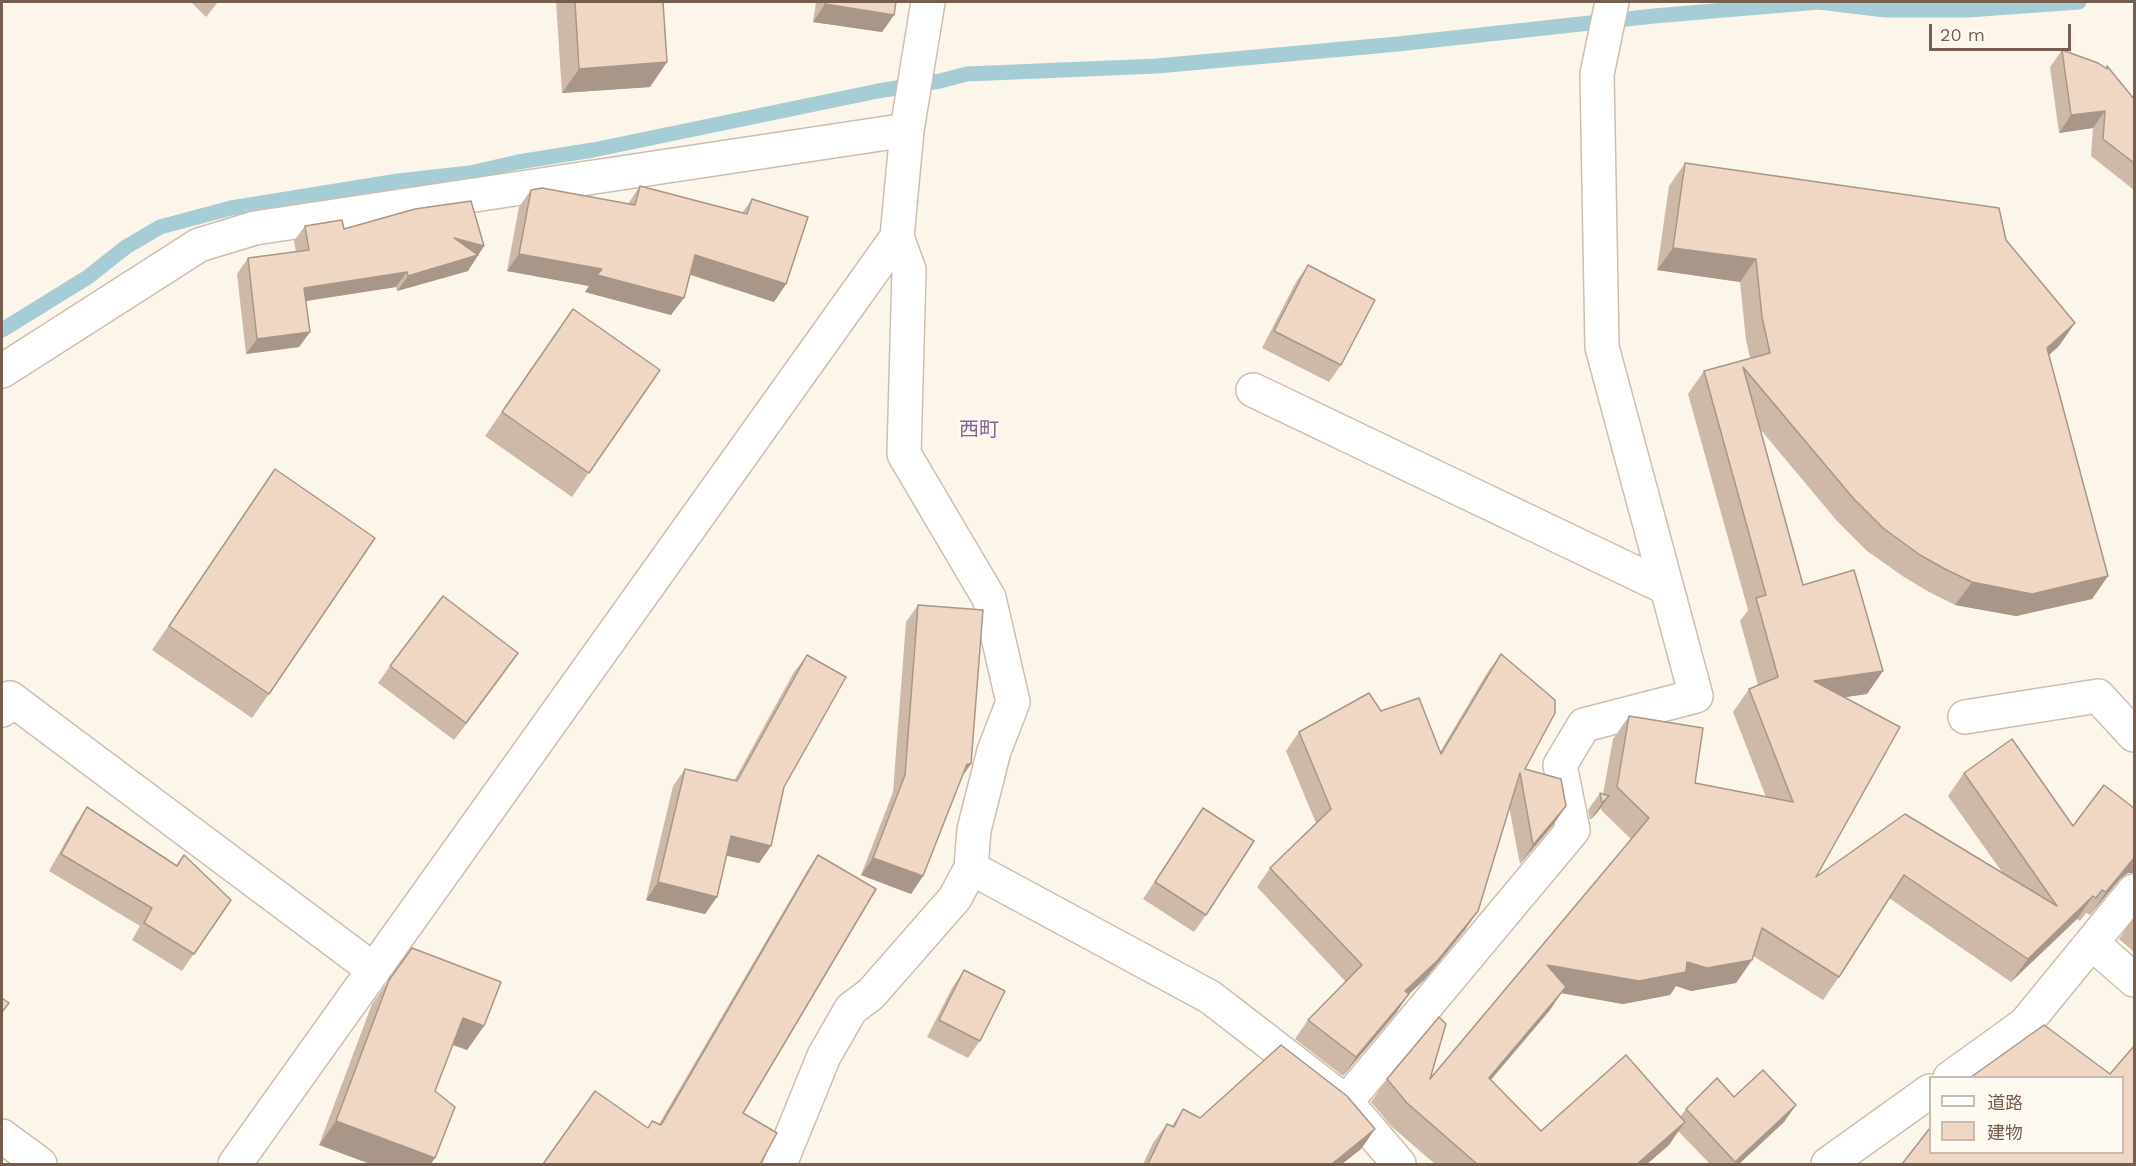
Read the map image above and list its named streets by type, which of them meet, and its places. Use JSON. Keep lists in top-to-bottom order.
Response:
{
  "districts": ["西町"],
  "legend": ["道路", "建物"],
  "scale_bar": "20 m"
}
